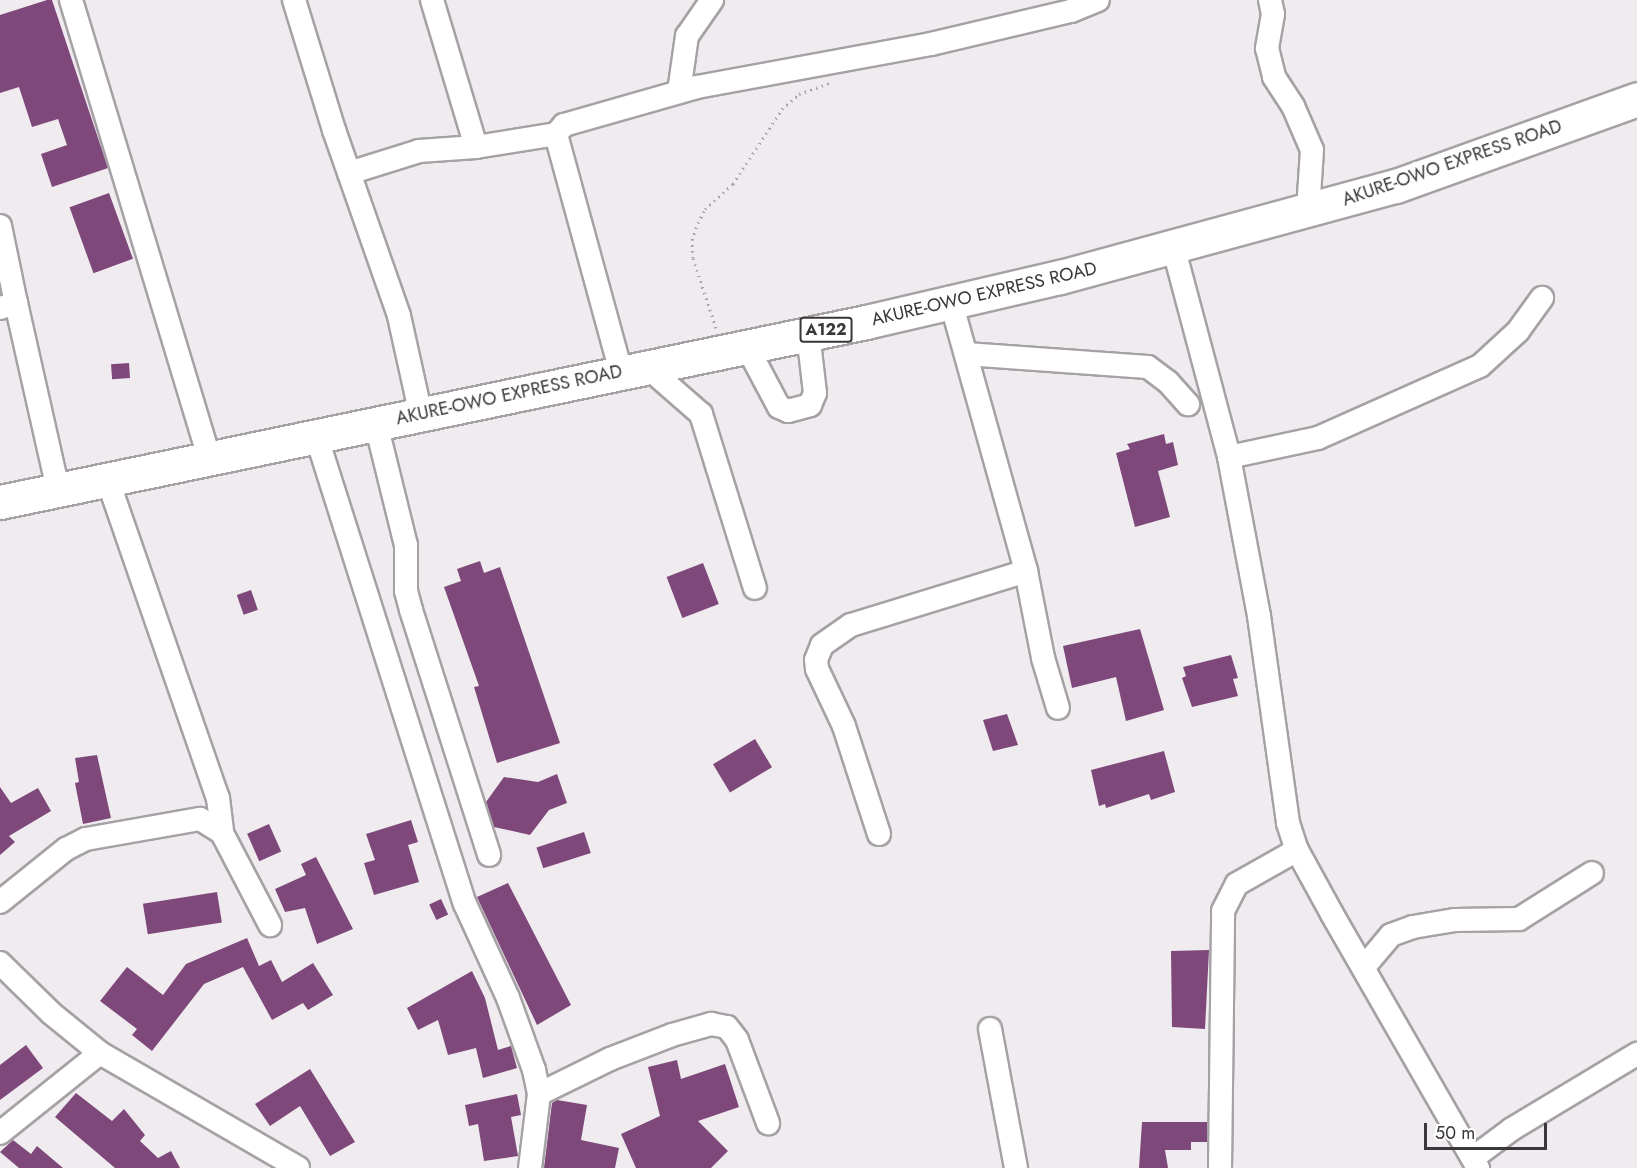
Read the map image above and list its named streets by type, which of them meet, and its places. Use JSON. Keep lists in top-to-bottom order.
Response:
{
  "streets": {
    "highway": ["AKURE-OWO EXPRESS ROAD", "A122"]
  },
  "scale_bar": "50 m"
}
